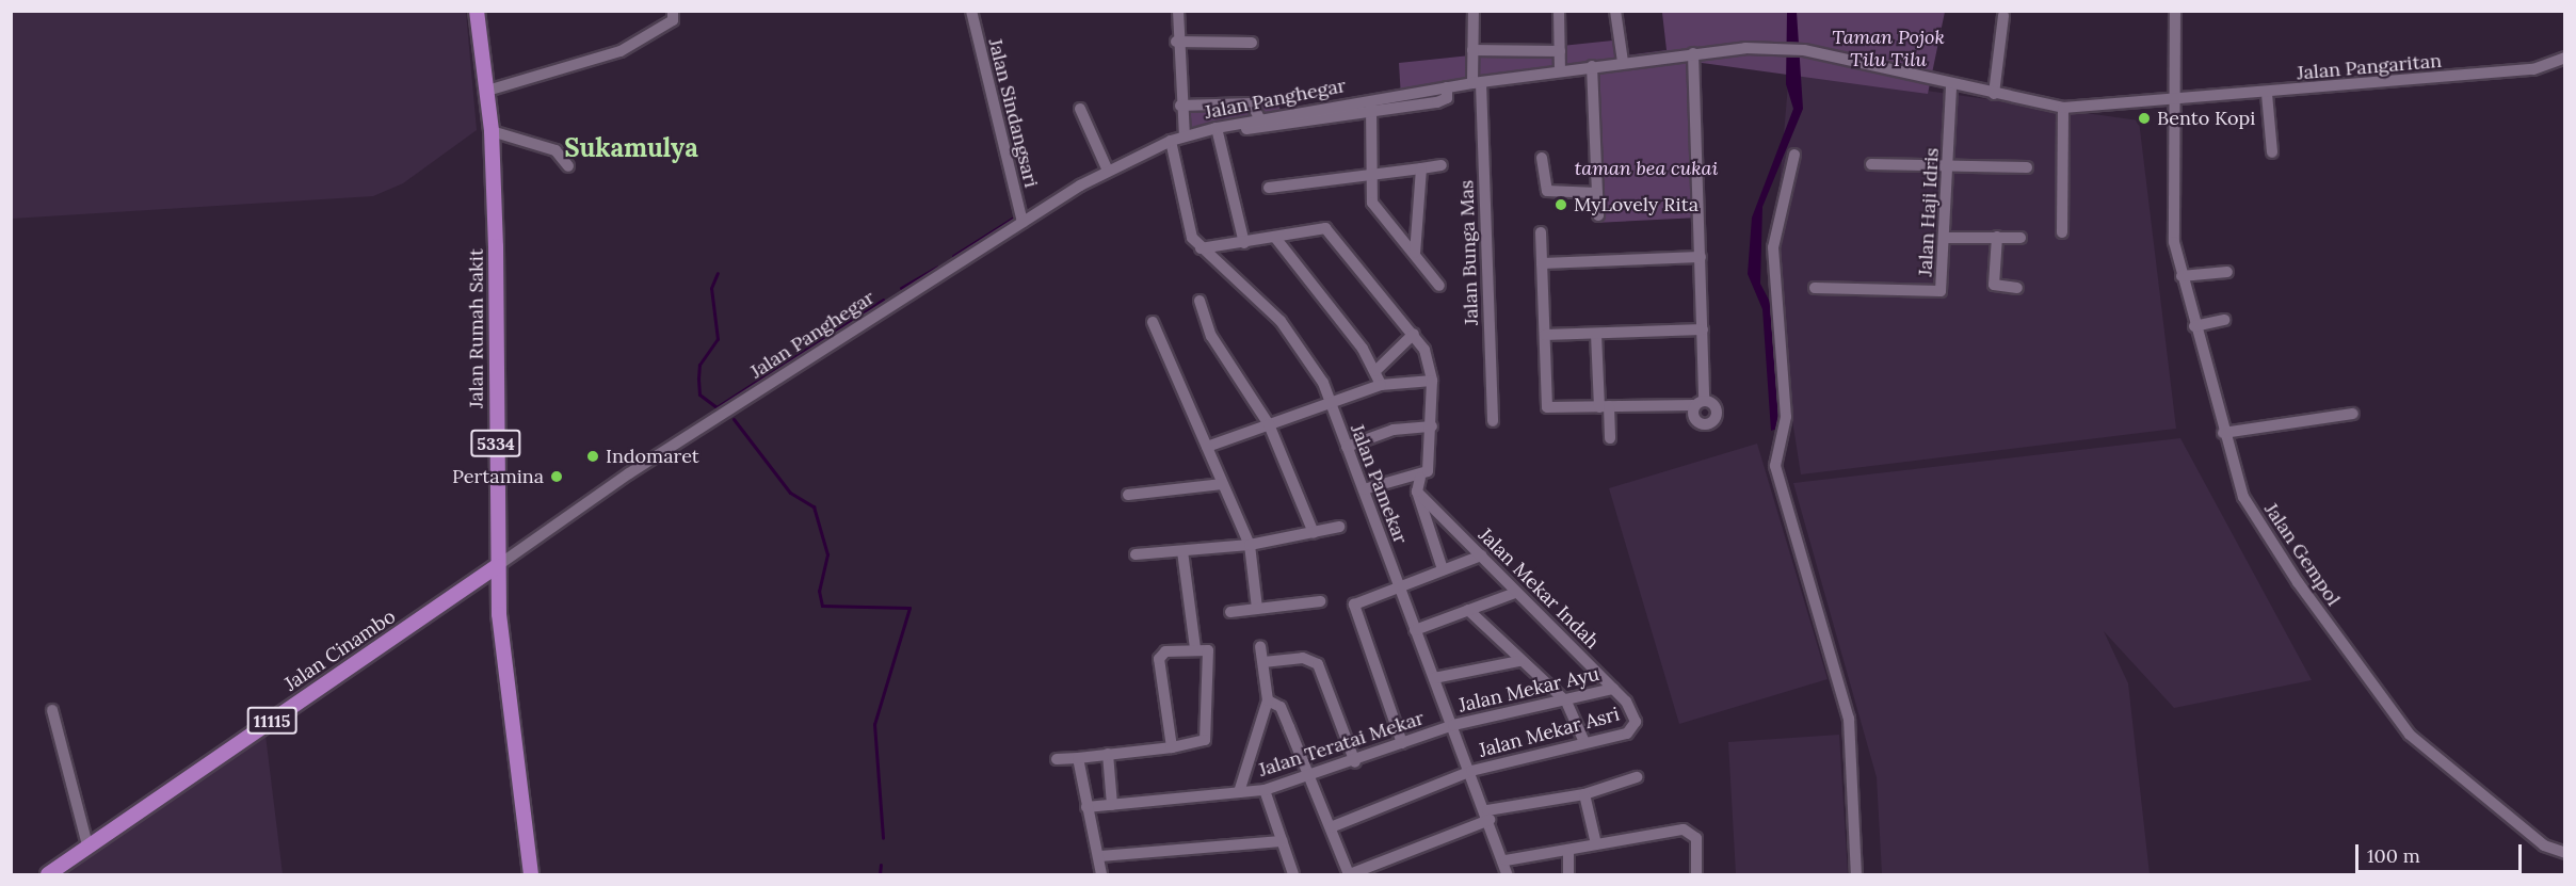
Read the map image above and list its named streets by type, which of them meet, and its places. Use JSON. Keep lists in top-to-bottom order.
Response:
{
  "streets": {
    "main road": [
      "Jalan Rumah Sakit",
      "5334",
      "Jalan Cinambo",
      "11115"
    ],
    "street": [
      "Jalan Pangaritan",
      "Jalan Panghegar",
      "Jalan Sindangsari",
      "Jalan Haji Idris",
      "Jalan Bunga Mas",
      "Jalan Pamekar",
      "Jalan Gempol",
      "Jalan Mekar Indah",
      "Jalan Mekar Ayu",
      "Jalan Mekar Asri",
      "Jalan Teratai Mekar"
    ]
  },
  "crossings": [
    ["Jalan Pangaritan", "Jalan Panghegar"],
    ["Jalan Pangaritan", "Jalan Gempol"],
    ["Jalan Panghegar", "Jalan Sindangsari"],
    ["Jalan Panghegar", "Jalan Haji Idris"],
    ["Jalan Panghegar", "Jalan Bunga Mas"],
    ["Jalan Panghegar", "Jalan Rumah Sakit"],
    ["Jalan Panghegar", "Jalan Pamekar"],
    ["Jalan Panghegar", "Jalan Gempol"],
    ["Jalan Panghegar", "Jalan Cinambo"],
    ["Jalan Rumah Sakit", "Jalan Cinambo"],
    ["Jalan Pamekar", "Jalan Mekar Ayu"],
    ["Jalan Pamekar", "Jalan Mekar Asri"],
    ["Jalan Pamekar", "Jalan Teratai Mekar"],
    ["Jalan Mekar Indah", "Jalan Mekar Ayu"],
    ["Jalan Mekar Indah", "Jalan Mekar Asri"],
    ["Jalan Mekar Ayu", "Jalan Teratai Mekar"]
  ],
  "districts": ["Sukamulya"],
  "parks": ["Taman Pojok Tilu Tilu", "taman bea cukai"],
  "places": [
    "Bento Kopi",
    "MyLovely Rita",
    "Indomaret",
    "Pertamina"
  ],
  "scale_bar": "100 m"
}
